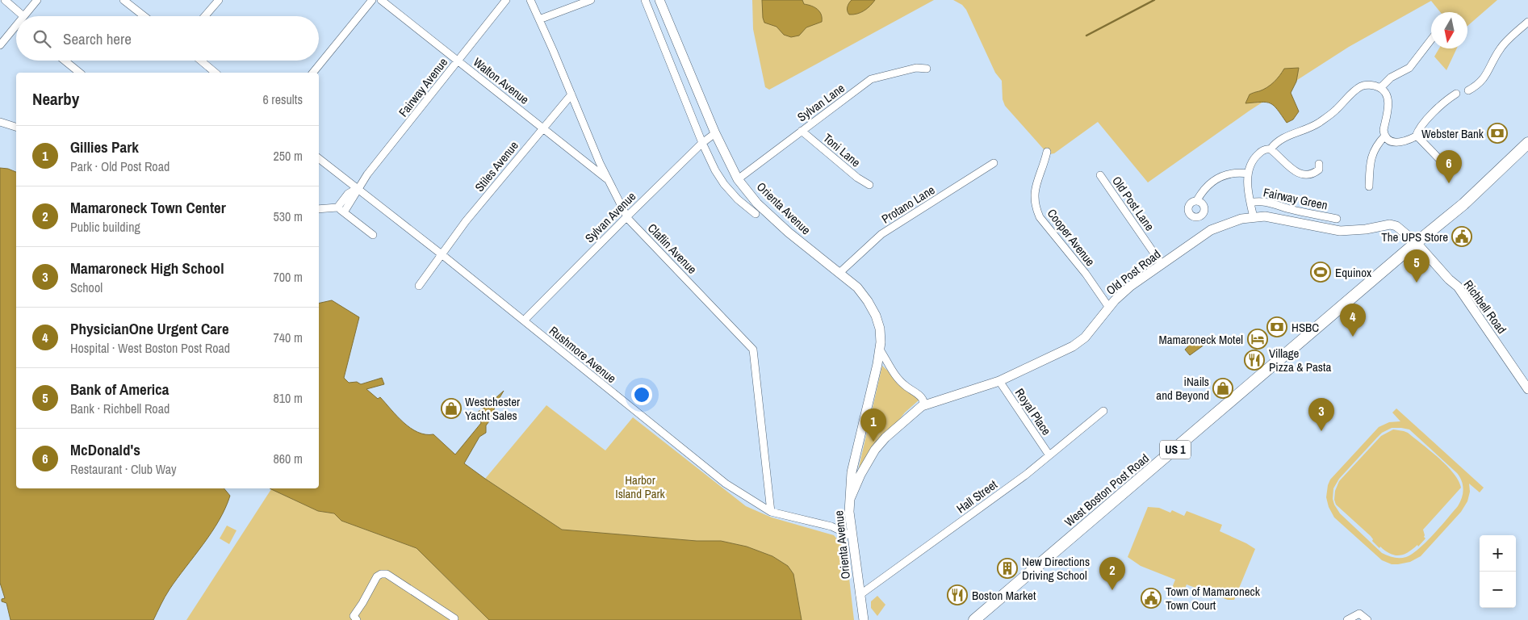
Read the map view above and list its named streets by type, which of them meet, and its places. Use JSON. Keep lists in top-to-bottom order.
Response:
{
  "streets": {
    "main road": ["US 1", "West Boston Post Road"],
    "street": [
      "Walton Avenue",
      "Fairway Avenue",
      "Sylvan Lane",
      "Toni Lane",
      "Stiles Avenue",
      "Fairway Green",
      "Old Post Lane",
      "Protano Lane",
      "Orienta Avenue",
      "Sylvan Avenue",
      "Cooper Avenue",
      "Claflin Avenue",
      "Old Post Road",
      "Richbell Road",
      "Rushmore Avenue",
      "Royal Place",
      "Hall Street"
    ]
  },
  "crossings": [
    ["Walton Avenue", "Fairway Avenue"],
    ["Walton Avenue", "Stiles Avenue"],
    ["Walton Avenue", "Claflin Avenue"],
    ["Fairway Avenue", "Rushmore Avenue"],
    ["Sylvan Lane", "Toni Lane"],
    ["Sylvan Lane", "Orienta Avenue"],
    ["Stiles Avenue", "Claflin Avenue"],
    ["Stiles Avenue", "Rushmore Avenue"],
    ["Fairway Green", "Old Post Road"],
    ["Old Post Lane", "Old Post Road"],
    ["Protano Lane", "Orienta Avenue"],
    ["Orienta Avenue", "Sylvan Avenue"],
    ["Orienta Avenue", "Old Post Road"],
    ["Orienta Avenue", "Rushmore Avenue"],
    ["Orienta Avenue", "Hall Street"],
    ["Sylvan Avenue", "Claflin Avenue"],
    ["Sylvan Avenue", "Rushmore Avenue"],
    ["Cooper Avenue", "Old Post Road"],
    ["Claflin Avenue", "Rushmore Avenue"],
    ["Old Post Road", "Richbell Road"],
    ["Old Post Road", "Royal Place"],
    ["Old Post Road", "West Boston Post Road"],
    ["Richbell Road", "West Boston Post Road"],
    ["Royal Place", "Hall Street"]
  ],
  "parks": ["Harbor Island Park"],
  "places": {
    "bank": ["Webster Bank", "HSBC"],
    "public building": ["The UPS Store", "Town of Mamaroneck Town Court"],
    "sports": ["Equinox"],
    "hotel": ["Mamaroneck Motel"],
    "restaurant": ["Village Pizza & Pasta", "Boston Market"],
    "shop": ["iNails and Beyond", "Westchester Yacht Sales"],
    "building": ["New Directions Driving School"]
  },
  "north": "bottom",
  "page": {
    "search": "Search here",
    "heading": ["Nearby", "6 results"],
    "list": [
      {
        "mark": "1",
        "name": "Gillies Park",
        "note": "Park · Old Post Road",
        "value": "250 m"
      },
      {
        "mark": "2",
        "name": "Mamaroneck Town Center",
        "note": "Public building",
        "value": "530 m"
      },
      {
        "mark": "3",
        "name": "Mamaroneck High School",
        "note": "School",
        "value": "700 m"
      },
      {
        "mark": "4",
        "name": "PhysicianOne Urgent Care",
        "note": "Hospital · West Boston Post Road",
        "value": "740 m"
      },
      {
        "mark": "5",
        "name": "Bank of America",
        "note": "Bank · Richbell Road",
        "value": "810 m"
      },
      {
        "mark": "6",
        "name": "McDonald's",
        "note": "Restaurant · Club Way",
        "value": "860 m"
      }
    ],
    "pins": [
      "6",
      "5",
      "4",
      "3",
      "1",
      "2"
    ],
    "map_buttons": ["+", "−"]
  }
}
